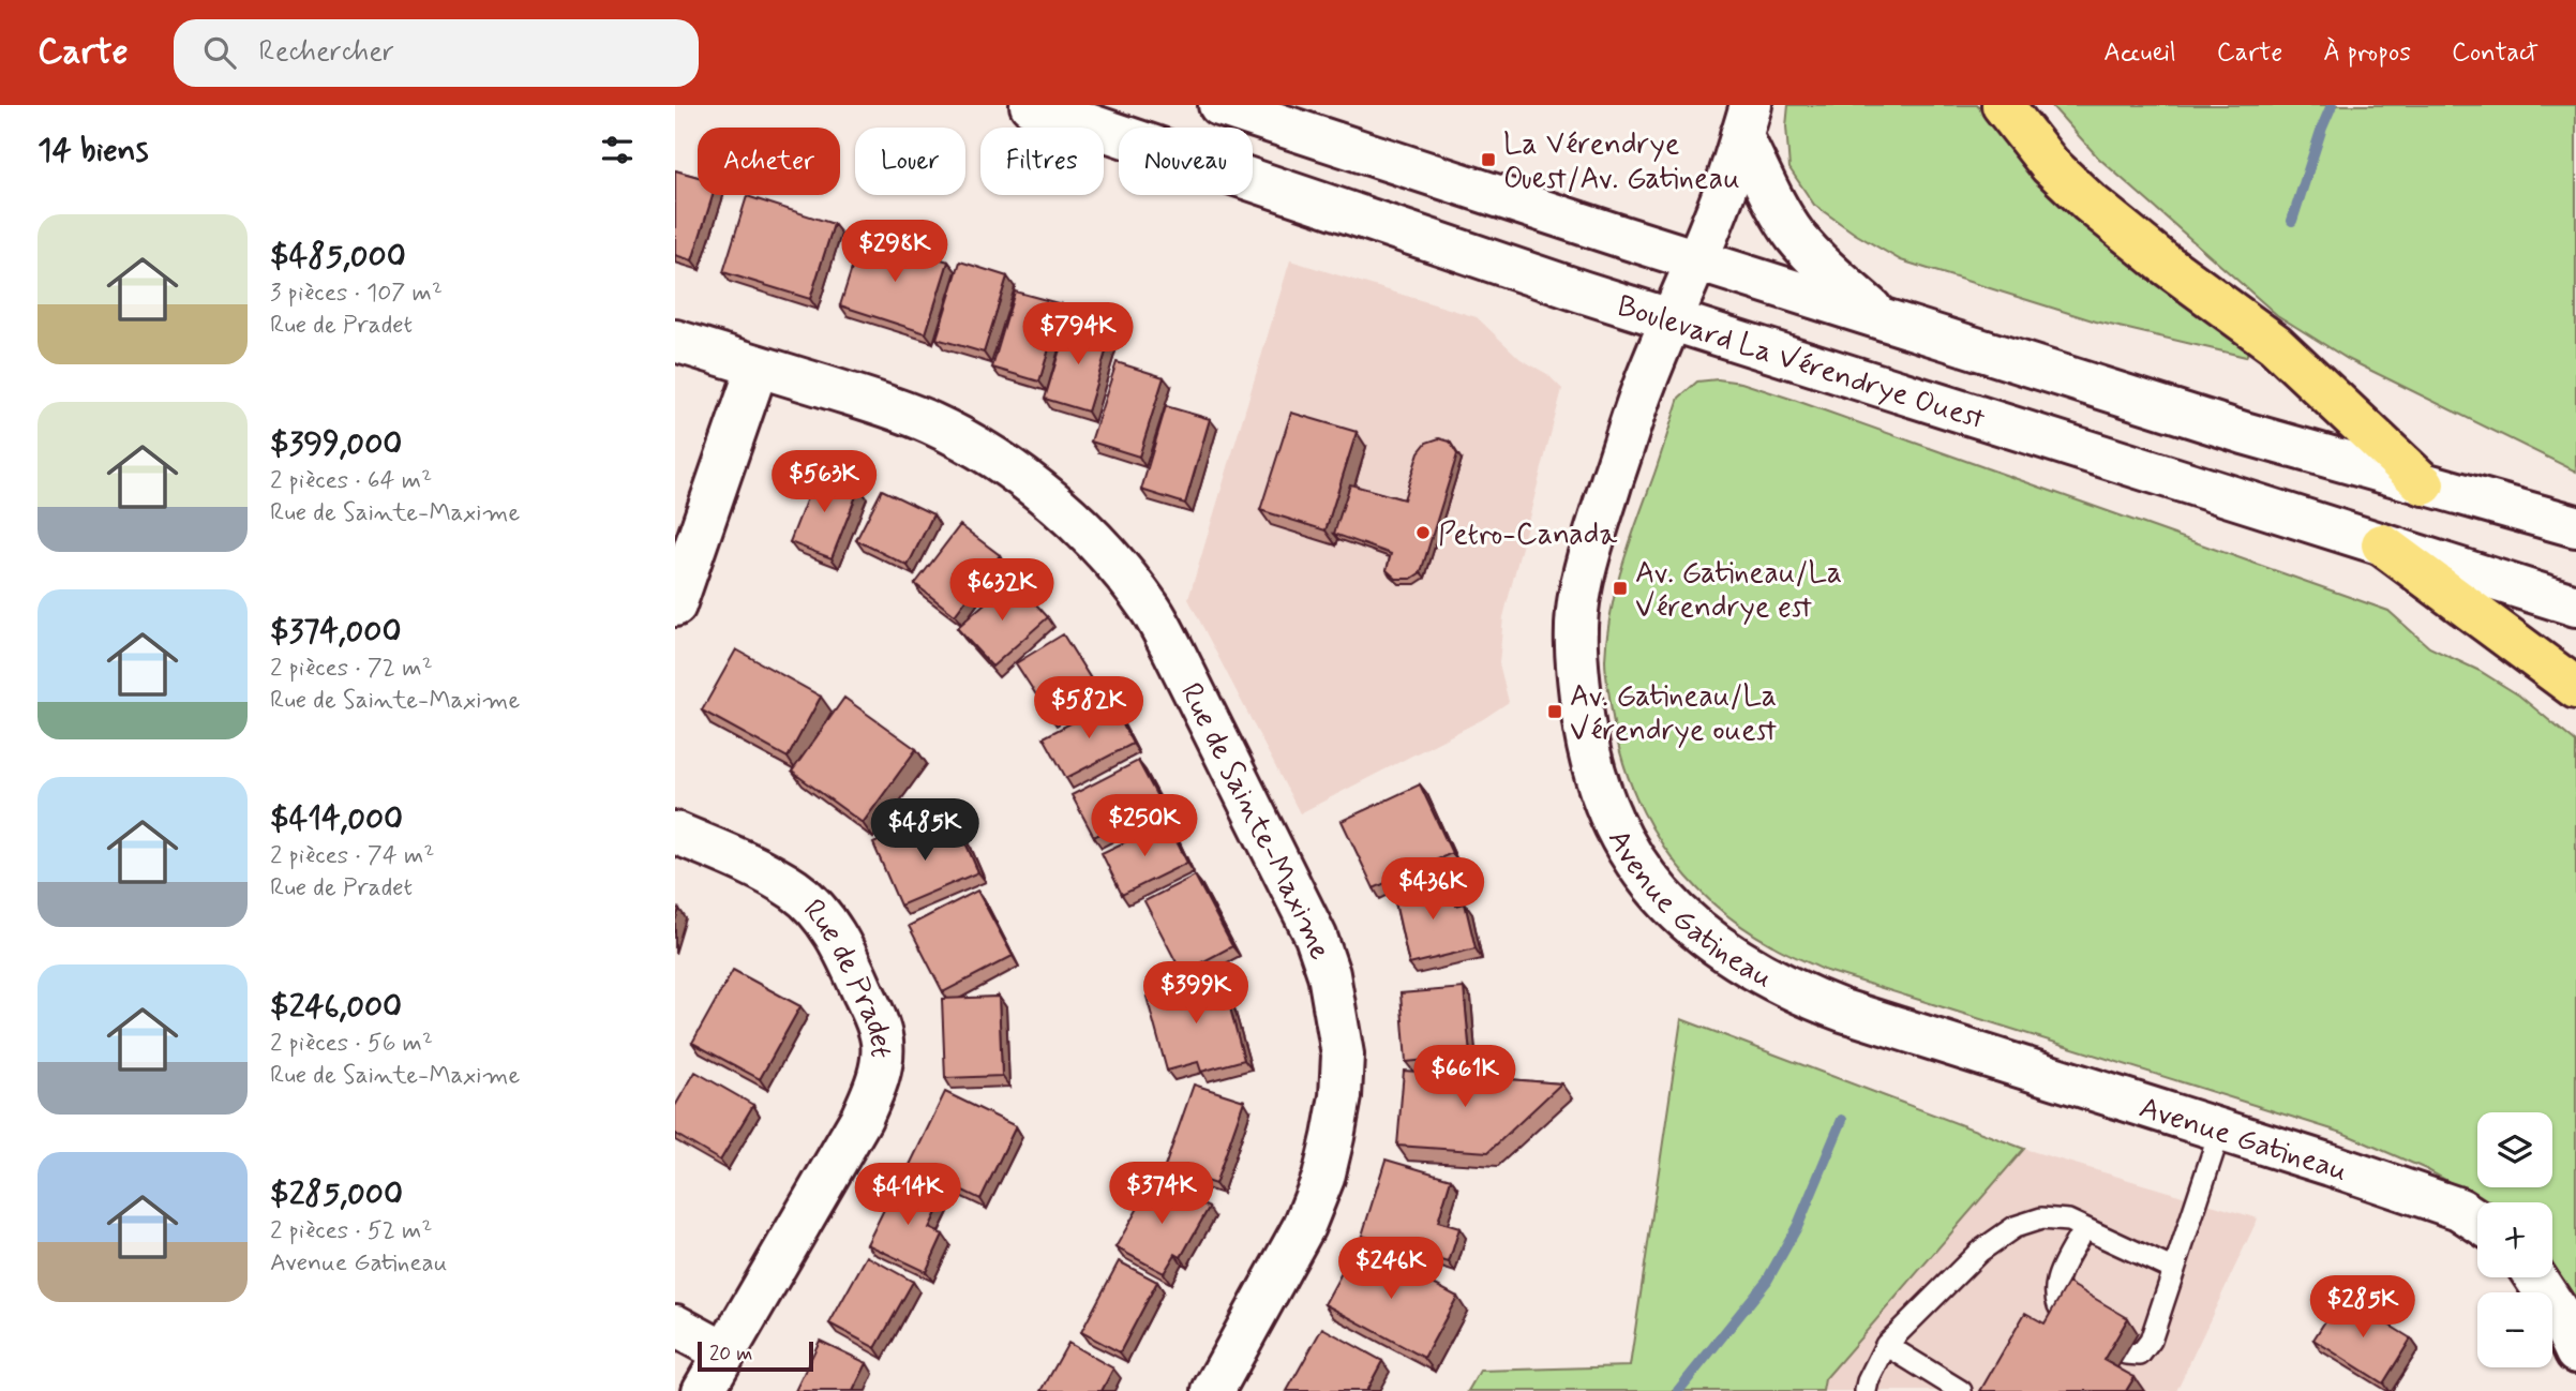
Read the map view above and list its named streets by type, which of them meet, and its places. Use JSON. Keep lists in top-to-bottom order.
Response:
{
  "streets": {
    "street": [
      "Boulevard La Vérendrye Ouest",
      "Rue de Sainte-Maxime",
      "Avenue Gatineau",
      "Rue de Pradet"
    ]
  },
  "crossings": [
    ["Boulevard La Vérendrye Ouest", "Avenue Gatineau"]
  ],
  "places": {
    "transit": ["La Vérendrye Ouest/Av. Gatineau", "Av. Gatineau/La Vérendrye est", "Av. Gatineau/La Vérendrye ouest"],
    "other": ["Petro-Canada"]
  },
  "scale_bar": "20 m",
  "page": {
    "header": "Carte",
    "search": "Rechercher",
    "nav": [
      "Accueil",
      "Carte",
      "À propos",
      "Contact"
    ],
    "heading": "14 biens",
    "chip": [
      "Acheter",
      "Louer",
      "Filtres",
      "Nouveau"
    ],
    "list": [
      {
        "name": "$485,000",
        "note": "3 pièces · 107 m² · Rue de Pradet"
      },
      {
        "name": "$399,000",
        "note": "2 pièces · 64 m² · Rue de Sainte-Maxime"
      },
      {
        "name": "$374,000",
        "note": "2 pièces · 72 m² · Rue de Sainte-Maxime"
      },
      {
        "name": "$414,000",
        "note": "2 pièces · 74 m² · Rue de Pradet"
      },
      {
        "name": "$246,000",
        "note": "2 pièces · 56 m² · Rue de Sainte-Maxime"
      },
      {
        "name": "$285,000",
        "note": "2 pièces · 52 m² · Avenue Gatineau"
      }
    ],
    "price": [
      "$298K",
      "$794K",
      "$563K",
      "$632K",
      "$582K",
      "$250K",
      "$485K",
      "$436K",
      "$399K",
      "$661K",
      "$374K",
      "$414K",
      "$246K",
      "$285K"
    ],
    "map_buttons": ["+", "−"],
    "scale": "20 m"
  }
}
